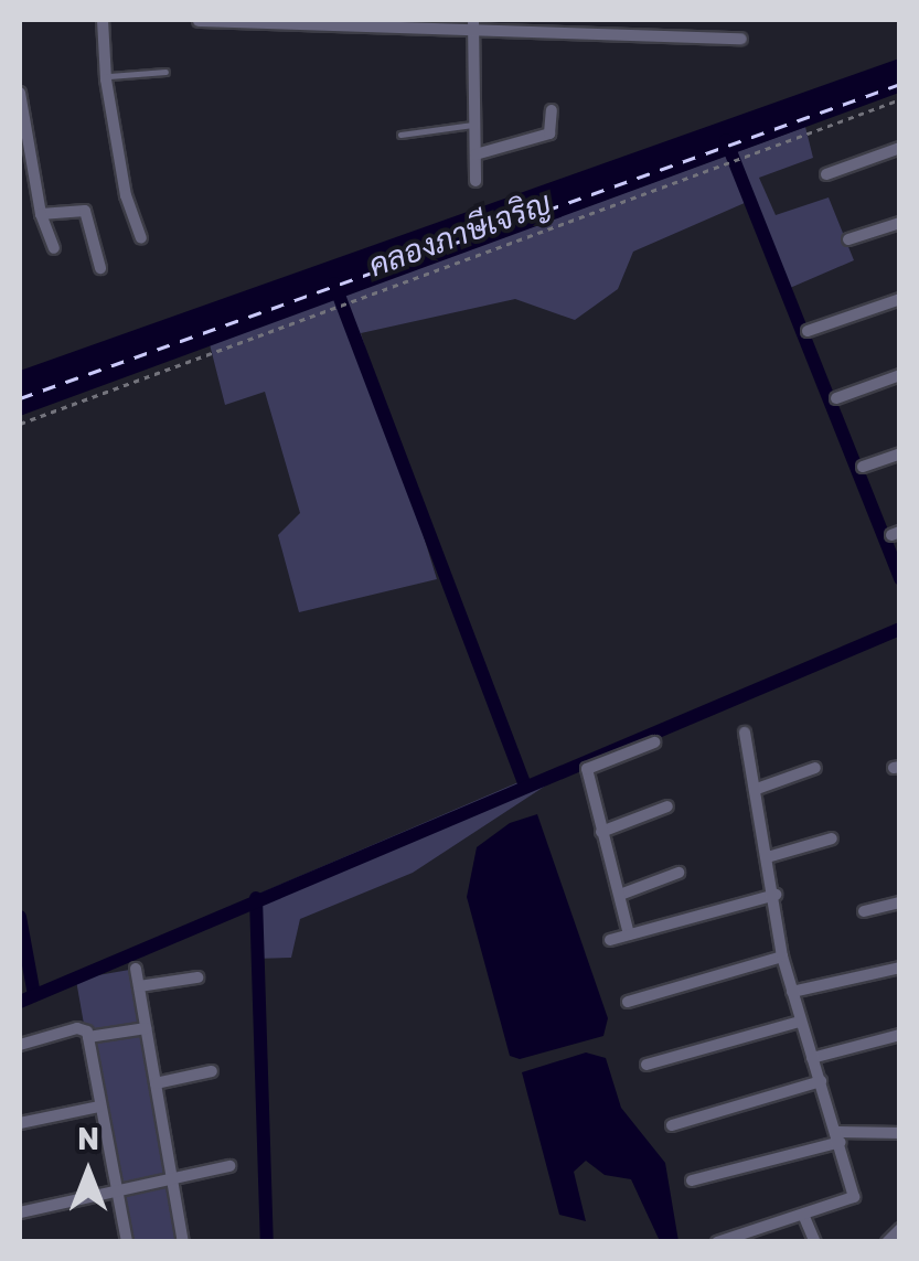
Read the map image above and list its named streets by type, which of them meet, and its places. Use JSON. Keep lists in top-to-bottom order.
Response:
{
  "water": ["คลองภาษีเจริญ"],
  "north": "top"
}
